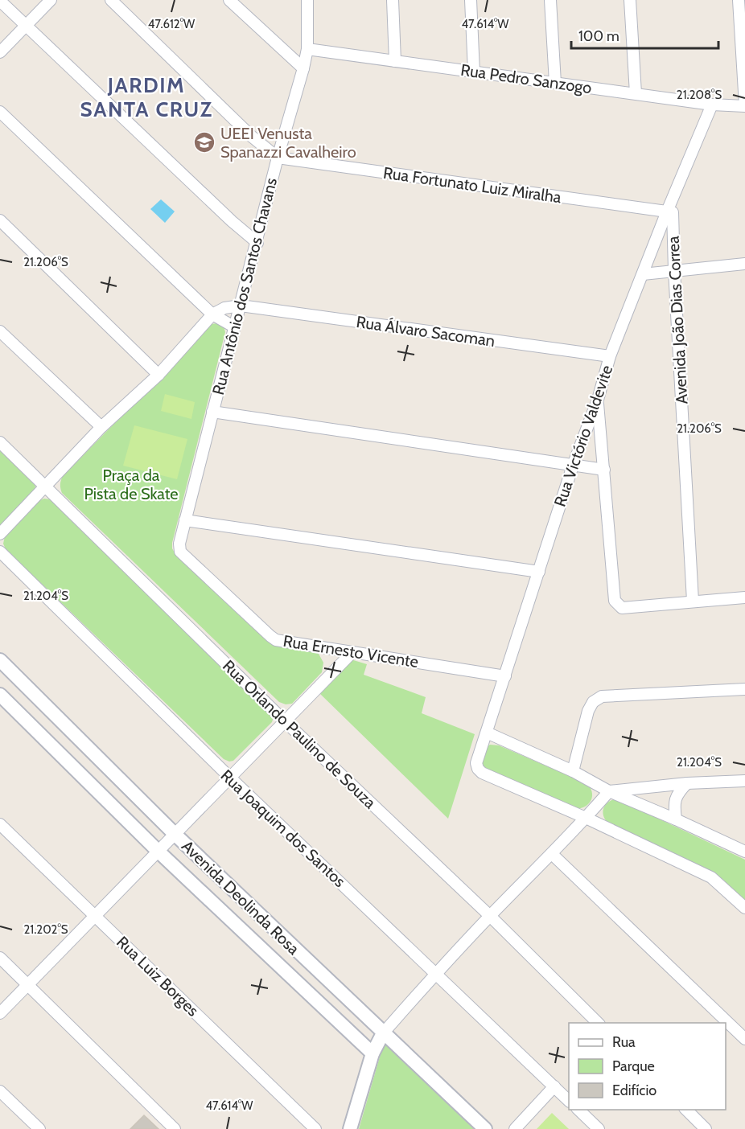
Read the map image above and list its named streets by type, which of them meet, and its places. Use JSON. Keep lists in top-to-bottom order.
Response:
{
  "streets": {
    "street": [
      "Rua Pedro Sanzogo",
      "Rua Fortunato Luiz Miralha",
      "Rua Antônio dos Santos Chavans",
      "Avenida João Dias Correa",
      "Rua Álvaro Sacoman",
      "Rua Victório Valdevite",
      "Rua Ernesto Vicente",
      "Rua Orlando Paulino de Souza",
      "Rua Joaquim dos Santos",
      "Avenida Deolinda Rosa",
      "Rua Luiz Borges"
    ]
  },
  "crossings": [
    ["Rua Pedro Sanzogo", "Rua Antônio dos Santos Chavans"],
    ["Rua Pedro Sanzogo", "Rua Victório Valdevite"],
    ["Rua Fortunato Luiz Miralha", "Rua Antônio dos Santos Chavans"],
    ["Rua Fortunato Luiz Miralha", "Avenida João Dias Correa"],
    ["Rua Fortunato Luiz Miralha", "Rua Victório Valdevite"],
    ["Rua Antônio dos Santos Chavans", "Rua Álvaro Sacoman"],
    ["Rua Antônio dos Santos Chavans", "Rua Ernesto Vicente"],
    ["Avenida João Dias Correa", "Rua Victório Valdevite"],
    ["Rua Álvaro Sacoman", "Rua Victório Valdevite"],
    ["Rua Victório Valdevite", "Rua Ernesto Vicente"]
  ],
  "districts": ["JARDIM SANTA CRUZ"],
  "parks": ["Praça da Pista de Skate"],
  "places": {
    "school or university": ["UEEI Venusta Spanazzi Cavalheiro"]
  },
  "legend": ["Rua", "Parque", "Edifício"],
  "scale_bar": "100 m",
  "coordinates": [
    "47.612°W",
    "47.614°W",
    "21.208°S",
    "21.206°S",
    "21.204°S",
    "21.202°S"
  ]
}
